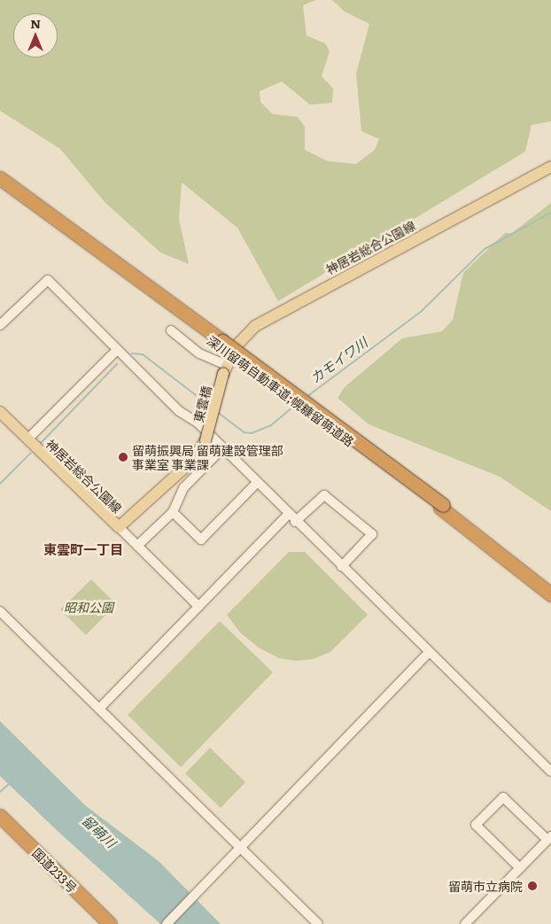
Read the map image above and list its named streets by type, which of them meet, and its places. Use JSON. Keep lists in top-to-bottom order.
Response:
{
  "streets": {
    "highway": ["深川留萌自動車道;幌糠留萌道路", "国道233号"],
    "main road": ["神居岩総合公園線", "東雲橋"]
  },
  "crossings": [
    ["神居岩総合公園線", "東雲橋"]
  ],
  "districts": ["東雲町一丁目"],
  "water": ["カモイワ川", "留萌川"],
  "parks": ["昭和公園"],
  "places": ["留萌振興局 留萌建設管理部 事業室 事業課", "留萌市立病院"],
  "north": "top"
}
